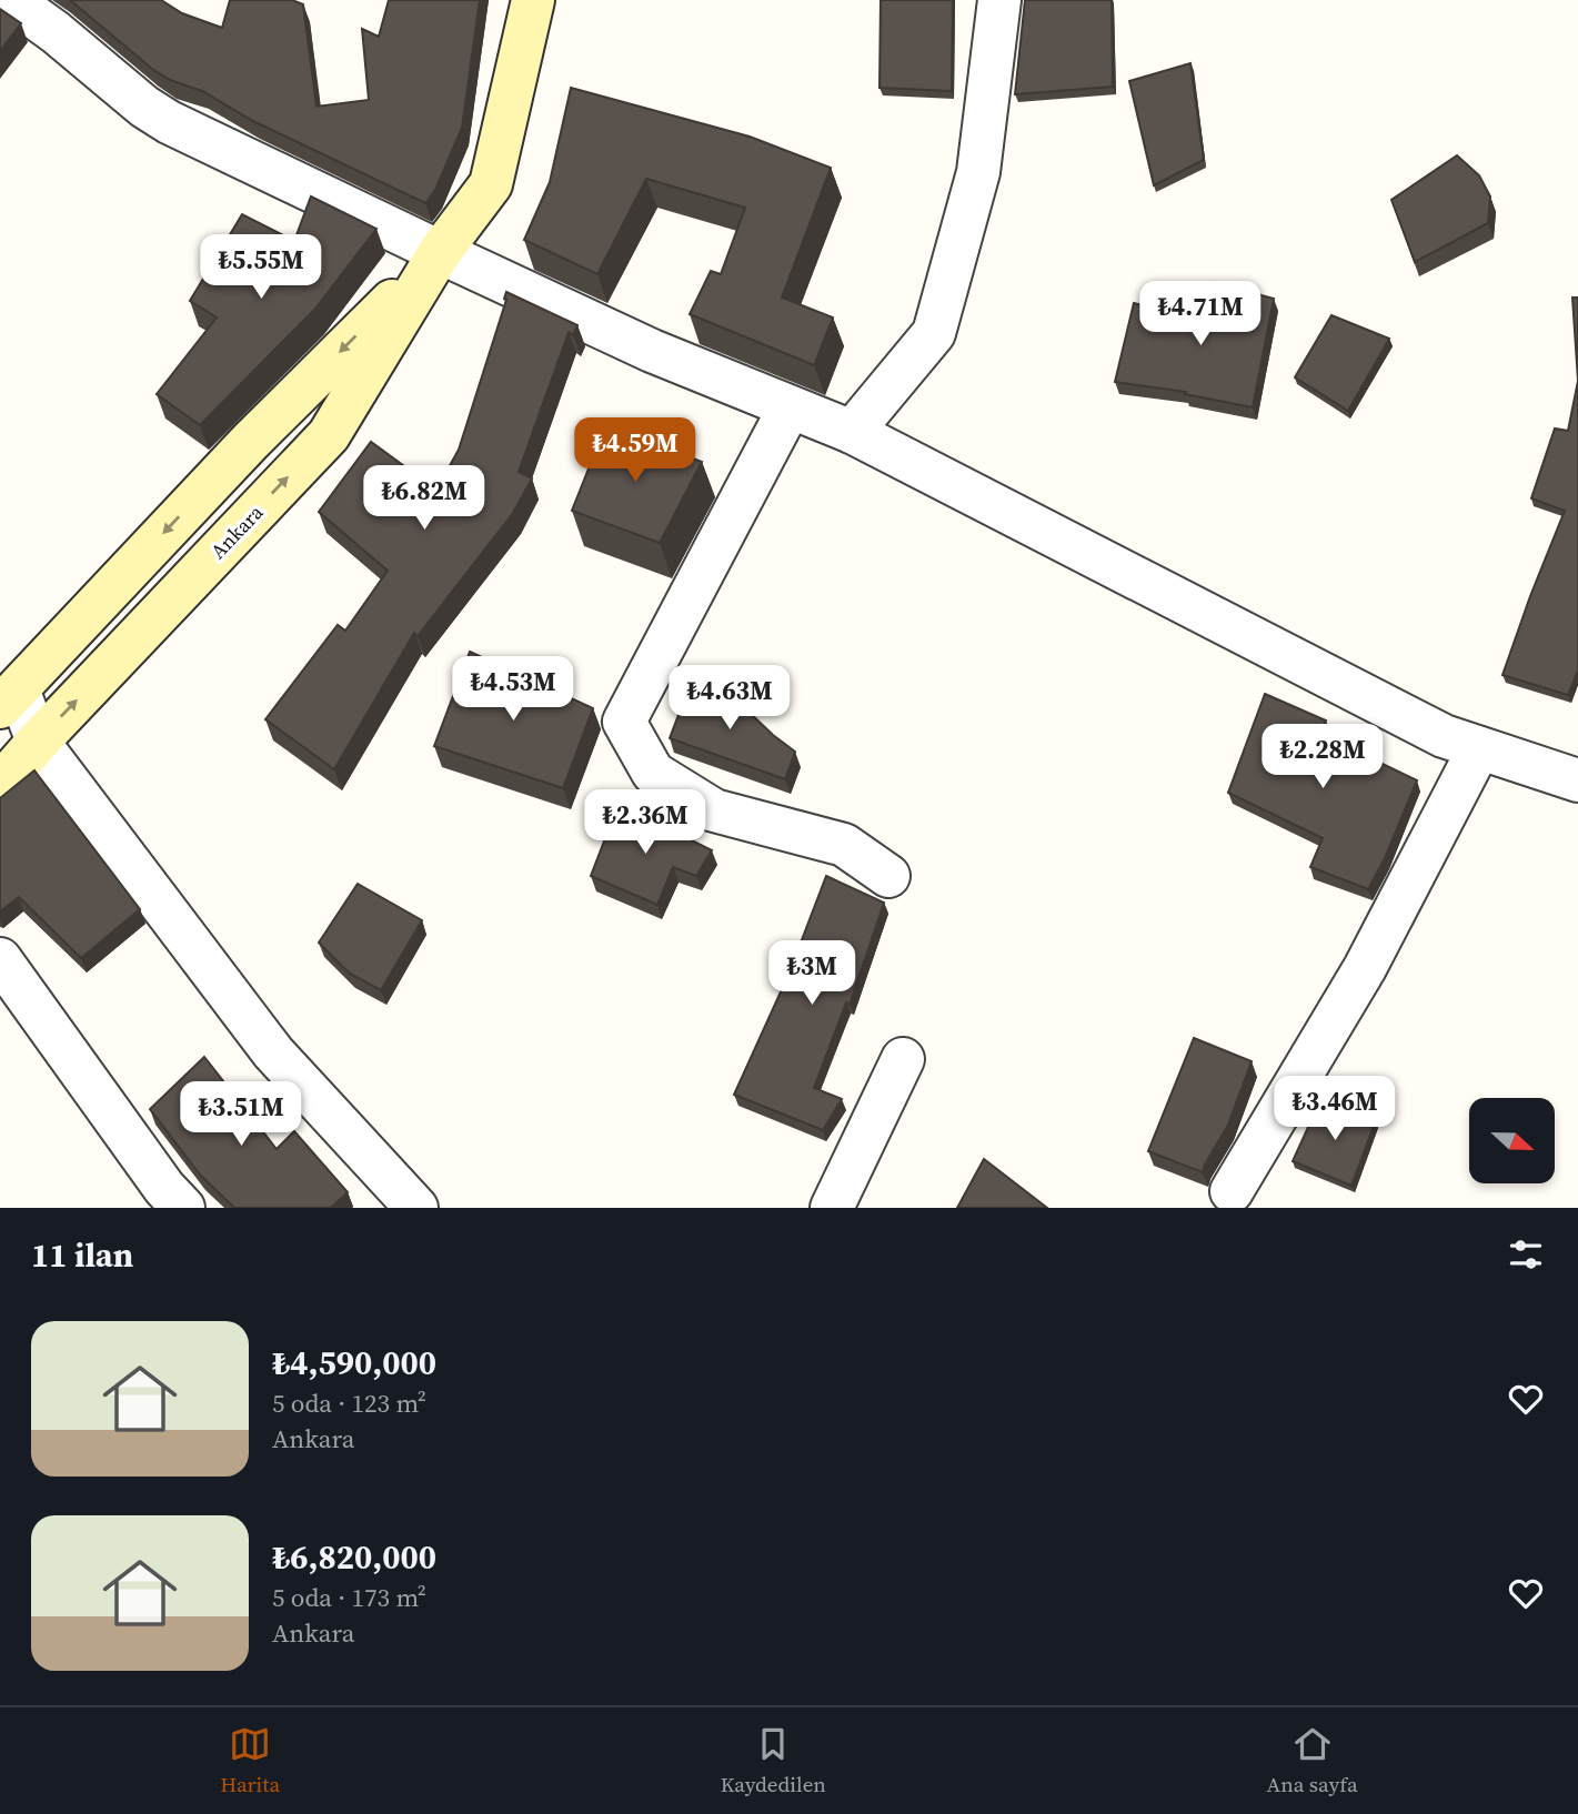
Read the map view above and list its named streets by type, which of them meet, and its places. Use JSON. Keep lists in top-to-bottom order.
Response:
{
  "streets": {
    "main road": ["Ankara"]
  },
  "north": "right",
  "page": {
    "price": [
      "₺5.55M",
      "₺4.71M",
      "₺4.59M",
      "₺6.82M",
      "₺4.53M",
      "₺4.63M",
      "₺2.28M",
      "₺2.36M",
      "₺3M",
      "₺3.46M",
      "₺3.51M"
    ],
    "heading": "11 ilan",
    "list": [
      {
        "name": "₺4,590,000",
        "note": "5 oda · 123 m² · Ankara"
      },
      {
        "name": "₺6,820,000",
        "note": "5 oda · 173 m² · Ankara"
      }
    ],
    "tabs": ["Harita", "Kaydedilen", "Ana sayfa"]
  }
}
